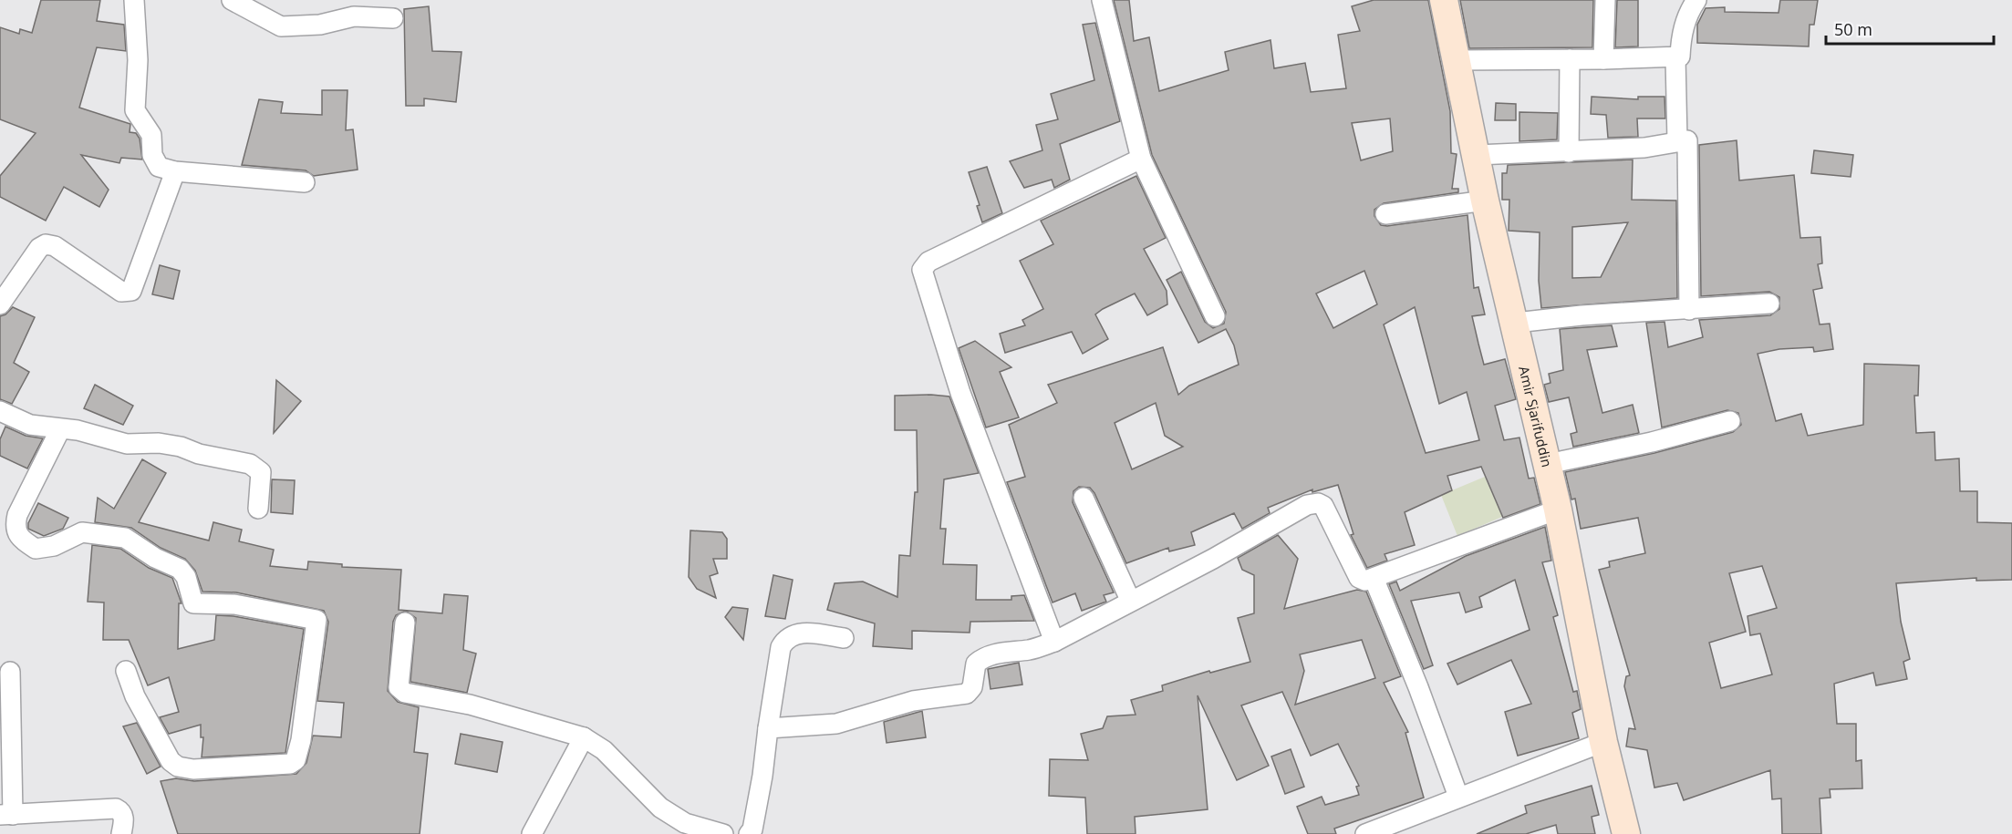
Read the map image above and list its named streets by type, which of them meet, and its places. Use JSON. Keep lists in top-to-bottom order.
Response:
{
  "streets": {
    "main road": ["Amir Sjarifuddin"]
  },
  "scale_bar": "50 m"
}
